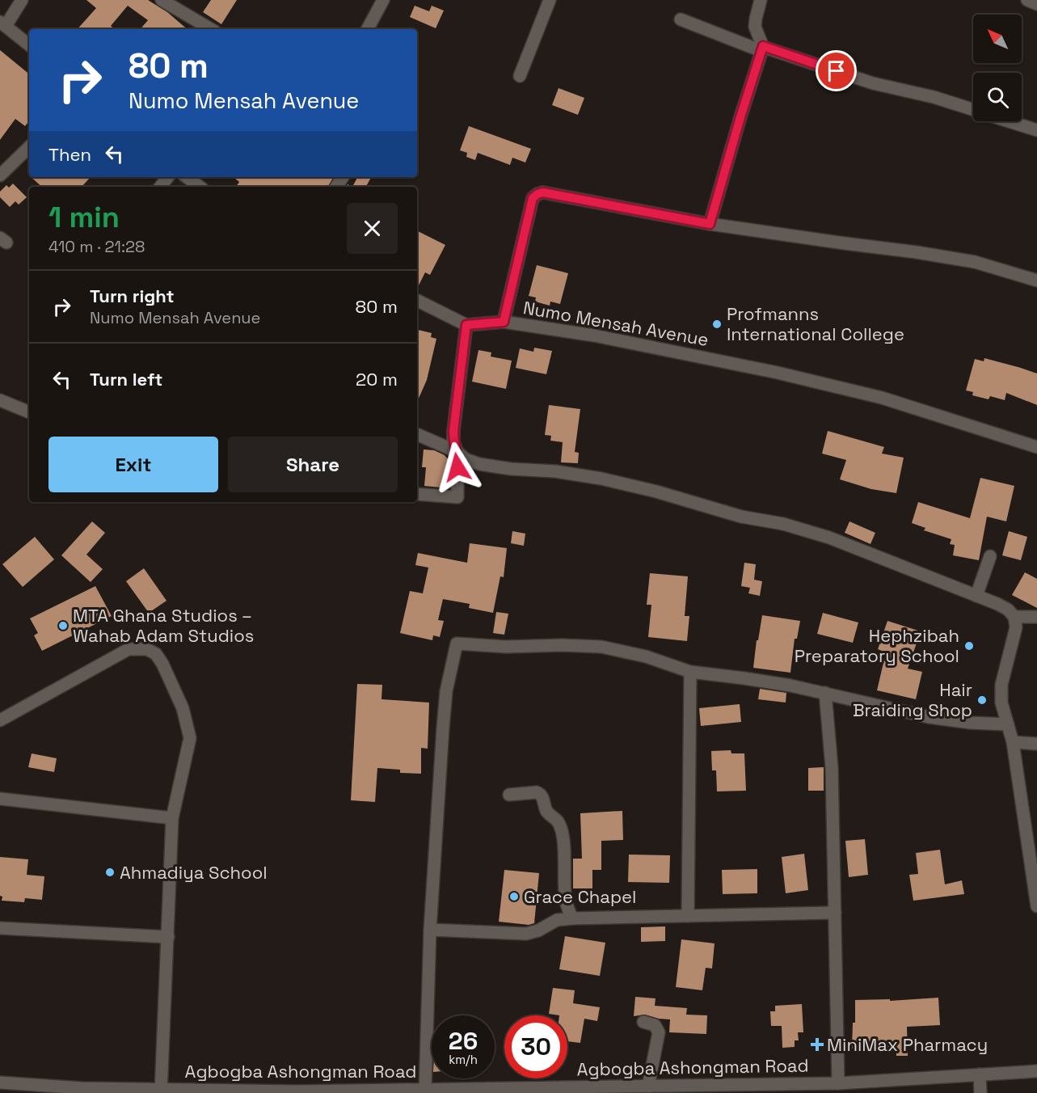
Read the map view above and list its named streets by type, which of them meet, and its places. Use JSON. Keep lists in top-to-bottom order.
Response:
{
  "streets": {
    "street": ["Numo Mensah Avenue", "Agbogba Ashongman Road"]
  },
  "places": {
    "other": [
      "Profmanns International College",
      "MTA Ghana Studios – Wahab Adam Studios",
      "Hephzibah Preparatory School",
      "Hair Braiding Shop",
      "Ahmadiya School",
      "Grace Chapel"
    ],
    "health": ["MiniMax Pharmacy"]
  },
  "north": "top left",
  "page": {
    "turn": ["80 m", "Numo Mensah Avenue"],
    "then": "Then",
    "heading": ["1 min", "410 m · 21:28"],
    "list": [
      {
        "name": "Turn right",
        "note": "Numo Mensah Avenue",
        "value": "80 m"
      },
      {
        "name": "Turn left",
        "value": "20 m"
      }
    ],
    "buttons": ["Exit", "Share"],
    "speed": "26 km/h",
    "limit": "30"
  }
}
